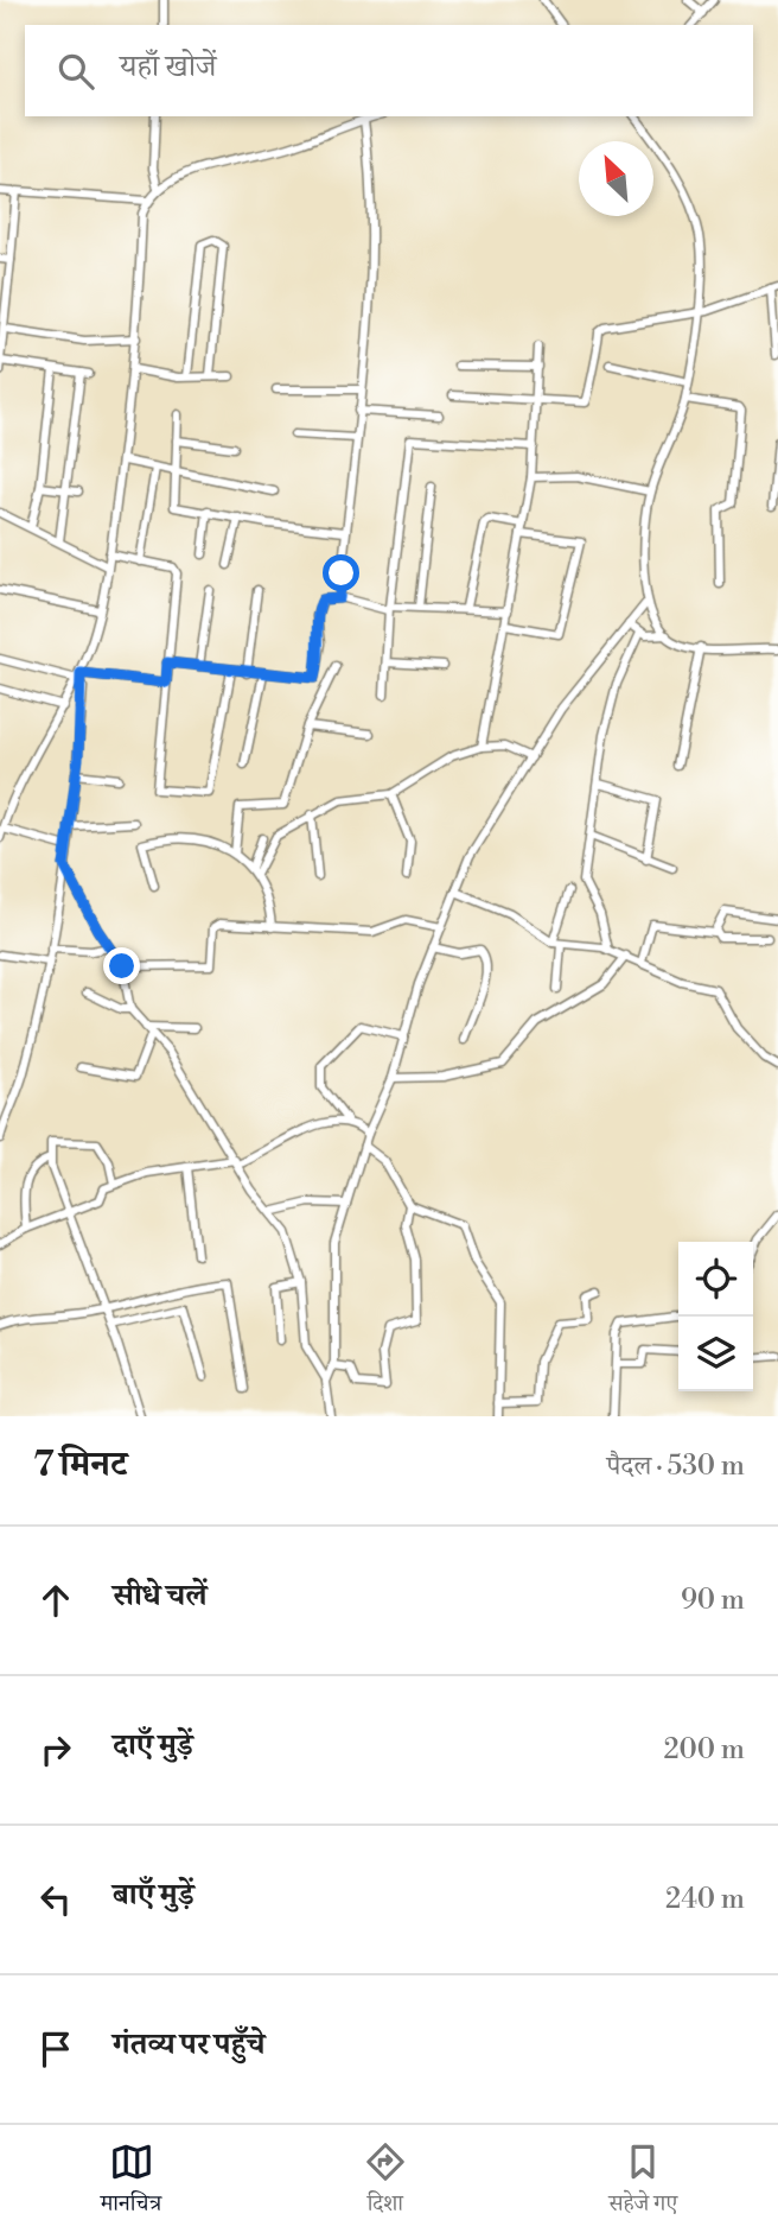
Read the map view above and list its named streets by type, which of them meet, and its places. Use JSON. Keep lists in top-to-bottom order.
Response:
{
  "north": "top left",
  "page": {
    "search": "यहाँ खोजें",
    "heading": ["7 मिनट", "पैदल · 530 m"],
    "list": [
      ["सीधे चलें", "90 m"],
      ["दाएँ मुड़ें", "200 m"],
      ["बाएँ मुड़ें", "240 m"],
      "गंतव्य पर पहुँचे"
    ],
    "nav": ["मानचित्र", "दिशा", "सहेजे गए"]
  }
}
